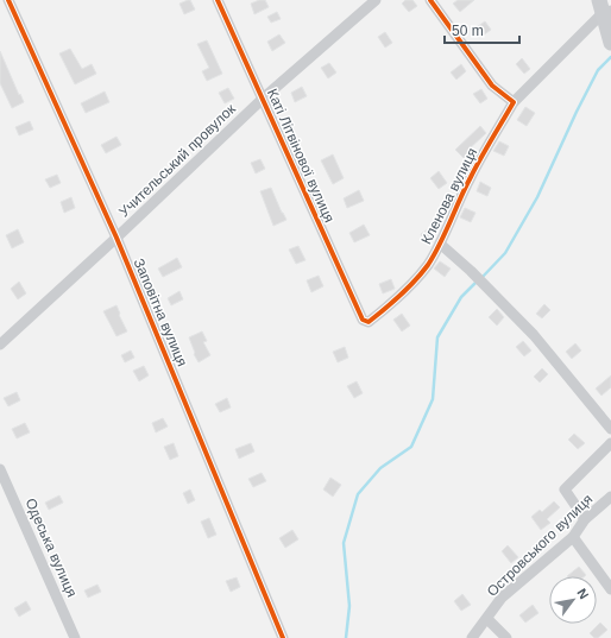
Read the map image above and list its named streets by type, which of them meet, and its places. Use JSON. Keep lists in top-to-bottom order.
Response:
{
  "streets": {
    "street": [
      "Каті Літвінової вулиця",
      "Учительський провулок",
      "Кленова вулиця",
      "Заповітна вулиця",
      "Островського вулиця",
      "Одеська вулиця"
    ]
  },
  "crossings": [
    ["Каті Літвінової вулиця", "Учительський провулок"],
    ["Каті Літвінової вулиця", "Кленова вулиця"],
    ["Учительський провулок", "Заповітна вулиця"]
  ],
  "scale_bar": "50 m",
  "north": "top right"
}
